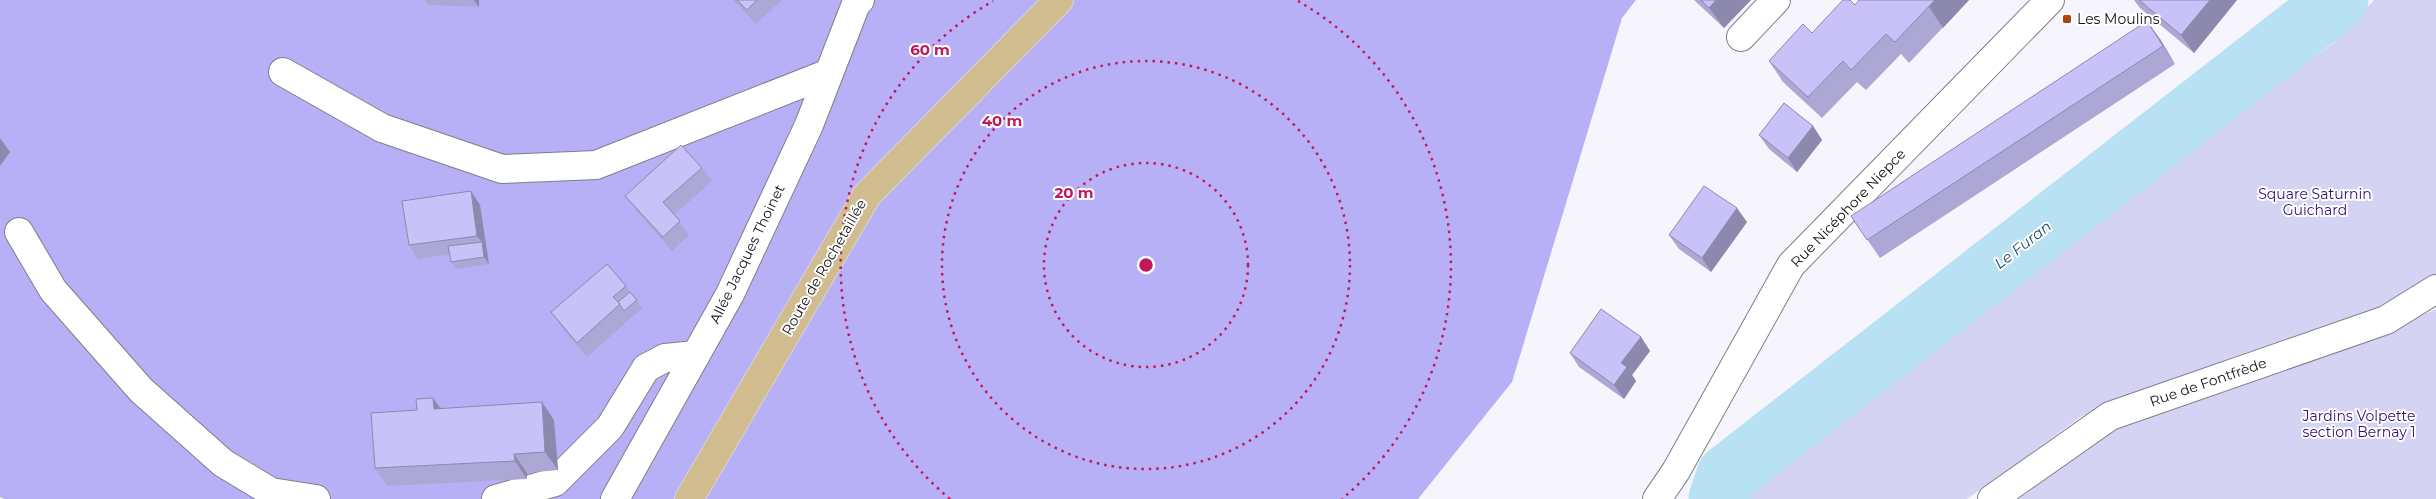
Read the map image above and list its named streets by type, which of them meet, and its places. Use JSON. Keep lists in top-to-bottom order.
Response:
{
  "streets": {
    "main road": ["Route de Rochetaillée"],
    "street": ["Rue Nicéphore Niepce", "Allée Jacques Thoinet", "Rue de Fontfrède"]
  },
  "water": ["Le Furan"],
  "parks": ["Square Saturnin Guichard", "Jardins Volpette section Bernay 1"],
  "places": {
    "transit": ["Les Moulins"]
  },
  "rings": ["60 m", "40 m", "20 m"]
}
